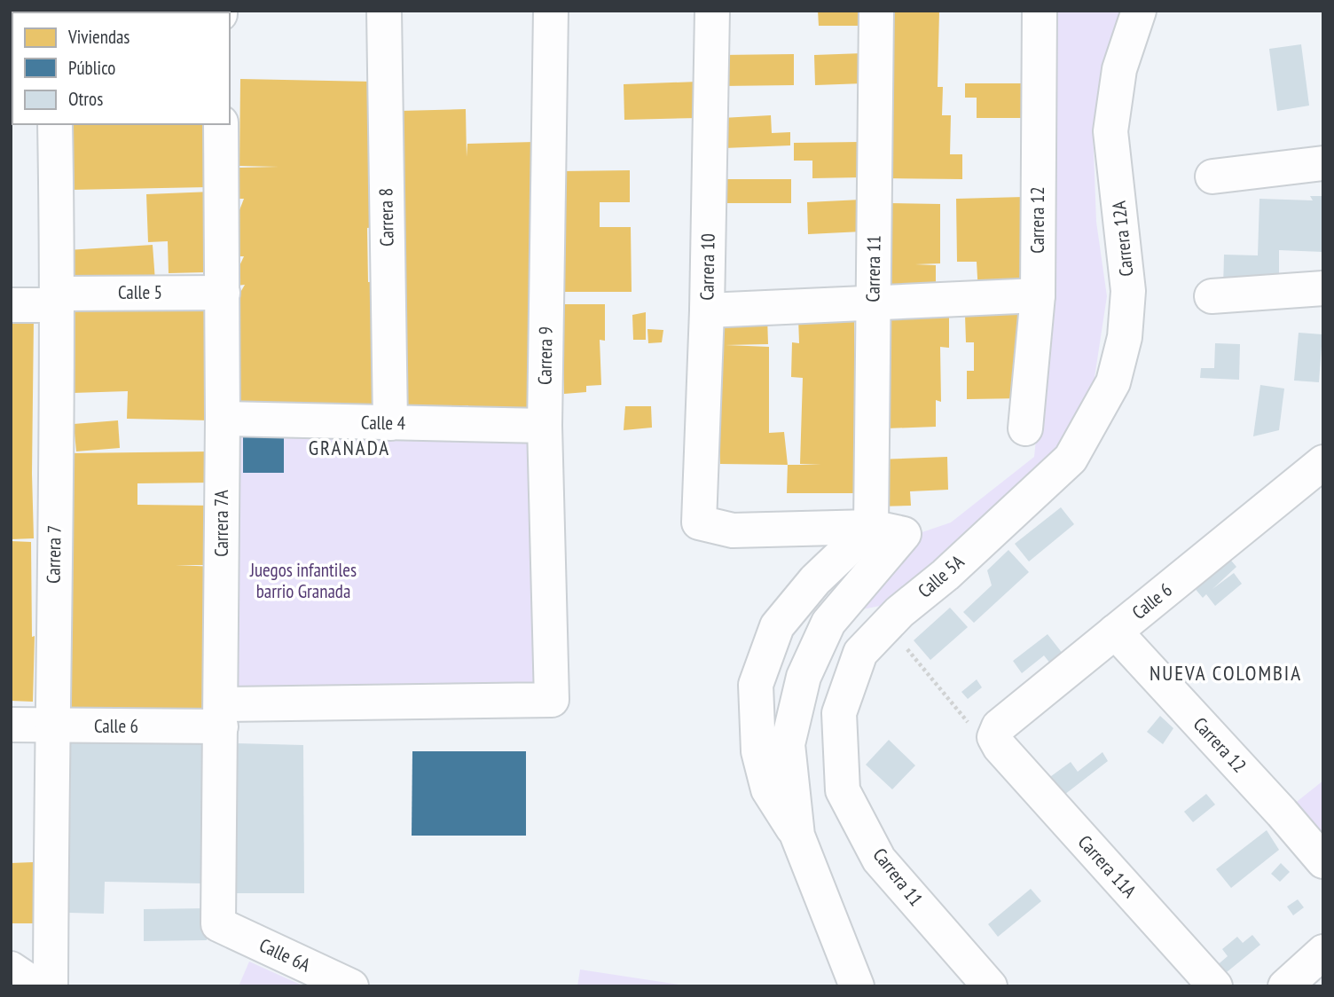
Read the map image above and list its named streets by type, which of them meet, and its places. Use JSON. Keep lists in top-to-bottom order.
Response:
{
  "streets": {
    "street": [
      "Carrera 8",
      "Carrera 12",
      "Carrera 12A",
      "Carrera 10",
      "Carrera 11",
      "Calle 5",
      "Carrera 9",
      "Calle 4",
      "Carrera 7A",
      "Carrera 7",
      "Calle 5A",
      "Calle 6",
      "Carrera 11A",
      "Calle 6A"
    ]
  },
  "crossings": [
    ["Carrera 8", "Calle 4"],
    ["Carrera 12", "Calle 6"],
    ["Carrera 12A", "Calle 5A"],
    ["Carrera 10", "Carrera 11"],
    ["Carrera 11", "Calle 5A"],
    ["Calle 5", "Carrera 7A"],
    ["Calle 5", "Carrera 7"],
    ["Carrera 9", "Calle 4"],
    ["Carrera 9", "Calle 6"],
    ["Calle 4", "Carrera 7A"],
    ["Carrera 7A", "Calle 6"],
    ["Carrera 7A", "Calle 6A"],
    ["Carrera 7", "Calle 6"],
    ["Calle 6", "Carrera 11A"]
  ],
  "districts": ["GRANADA", "NUEVA COLOMBIA"],
  "parks": ["Juegos infantiles barrio Granada"],
  "legend": ["Viviendas", "Público", "Otros"]
}
